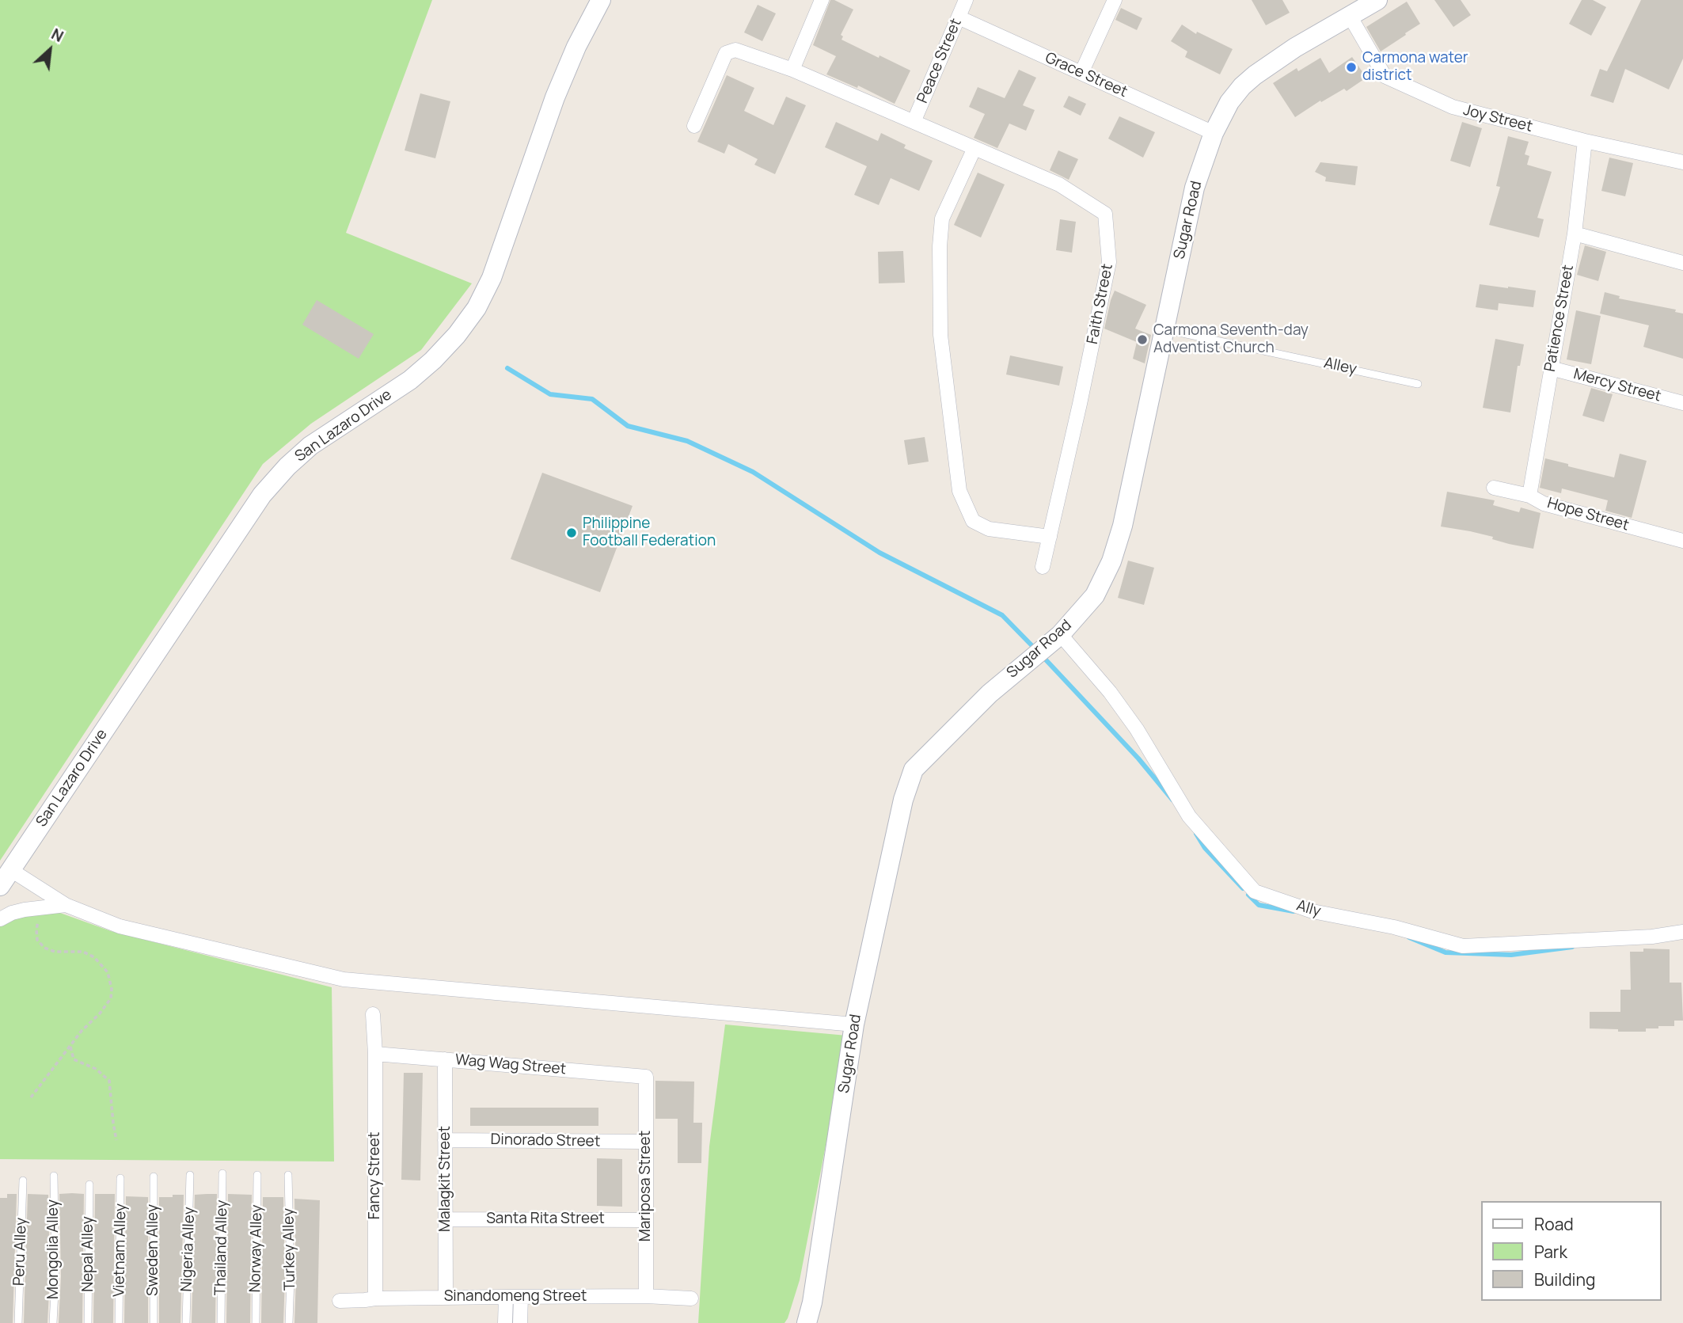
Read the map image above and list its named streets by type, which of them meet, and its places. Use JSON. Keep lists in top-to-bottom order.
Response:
{
  "streets": {
    "main road": ["Sugar Road", "San Lazaro Drive"],
    "street": [
      "Peace Street",
      "Grace Street",
      "Joy Street",
      "Faith Street",
      "Patience Street",
      "Mercy Street",
      "Hope Street",
      "Ally",
      "Wag Wag Street",
      "Dinorado Street",
      "Fancy Street",
      "Malagkit Street",
      "Mariposa Street",
      "Santa Rita Street",
      "Sinandomeng Street"
    ],
    "lane": [
      "Alley",
      "Thailand Alley",
      "Norway Alley",
      "Mongolia Alley",
      "Nigeria Alley",
      "Turkey Alley",
      "Vietnam Alley",
      "Sweden Alley",
      "Peru Alley",
      "Nepal Alley"
    ]
  },
  "crossings": [
    ["Peace Street", "Grace Street"],
    ["Peace Street", "Faith Street"],
    ["Grace Street", "Sugar Road"],
    ["Joy Street", "Sugar Road"],
    ["Joy Street", "Patience Street"],
    ["Sugar Road", "Alley"],
    ["Sugar Road", "Ally"],
    ["Patience Street", "Mercy Street"],
    ["Patience Street", "Hope Street"],
    ["Wag Wag Street", "Fancy Street"],
    ["Wag Wag Street", "Malagkit Street"],
    ["Wag Wag Street", "Mariposa Street"],
    ["Dinorado Street", "Malagkit Street"],
    ["Dinorado Street", "Mariposa Street"],
    ["Fancy Street", "Sinandomeng Street"],
    ["Malagkit Street", "Santa Rita Street"],
    ["Malagkit Street", "Sinandomeng Street"],
    ["Mariposa Street", "Santa Rita Street"],
    ["Mariposa Street", "Sinandomeng Street"]
  ],
  "places": ["Carmona water district", "Carmona Seventh-day Adventist Church", "Philippine Football Federation"],
  "legend": ["Road", "Park", "Building"],
  "north": "top right"
}
